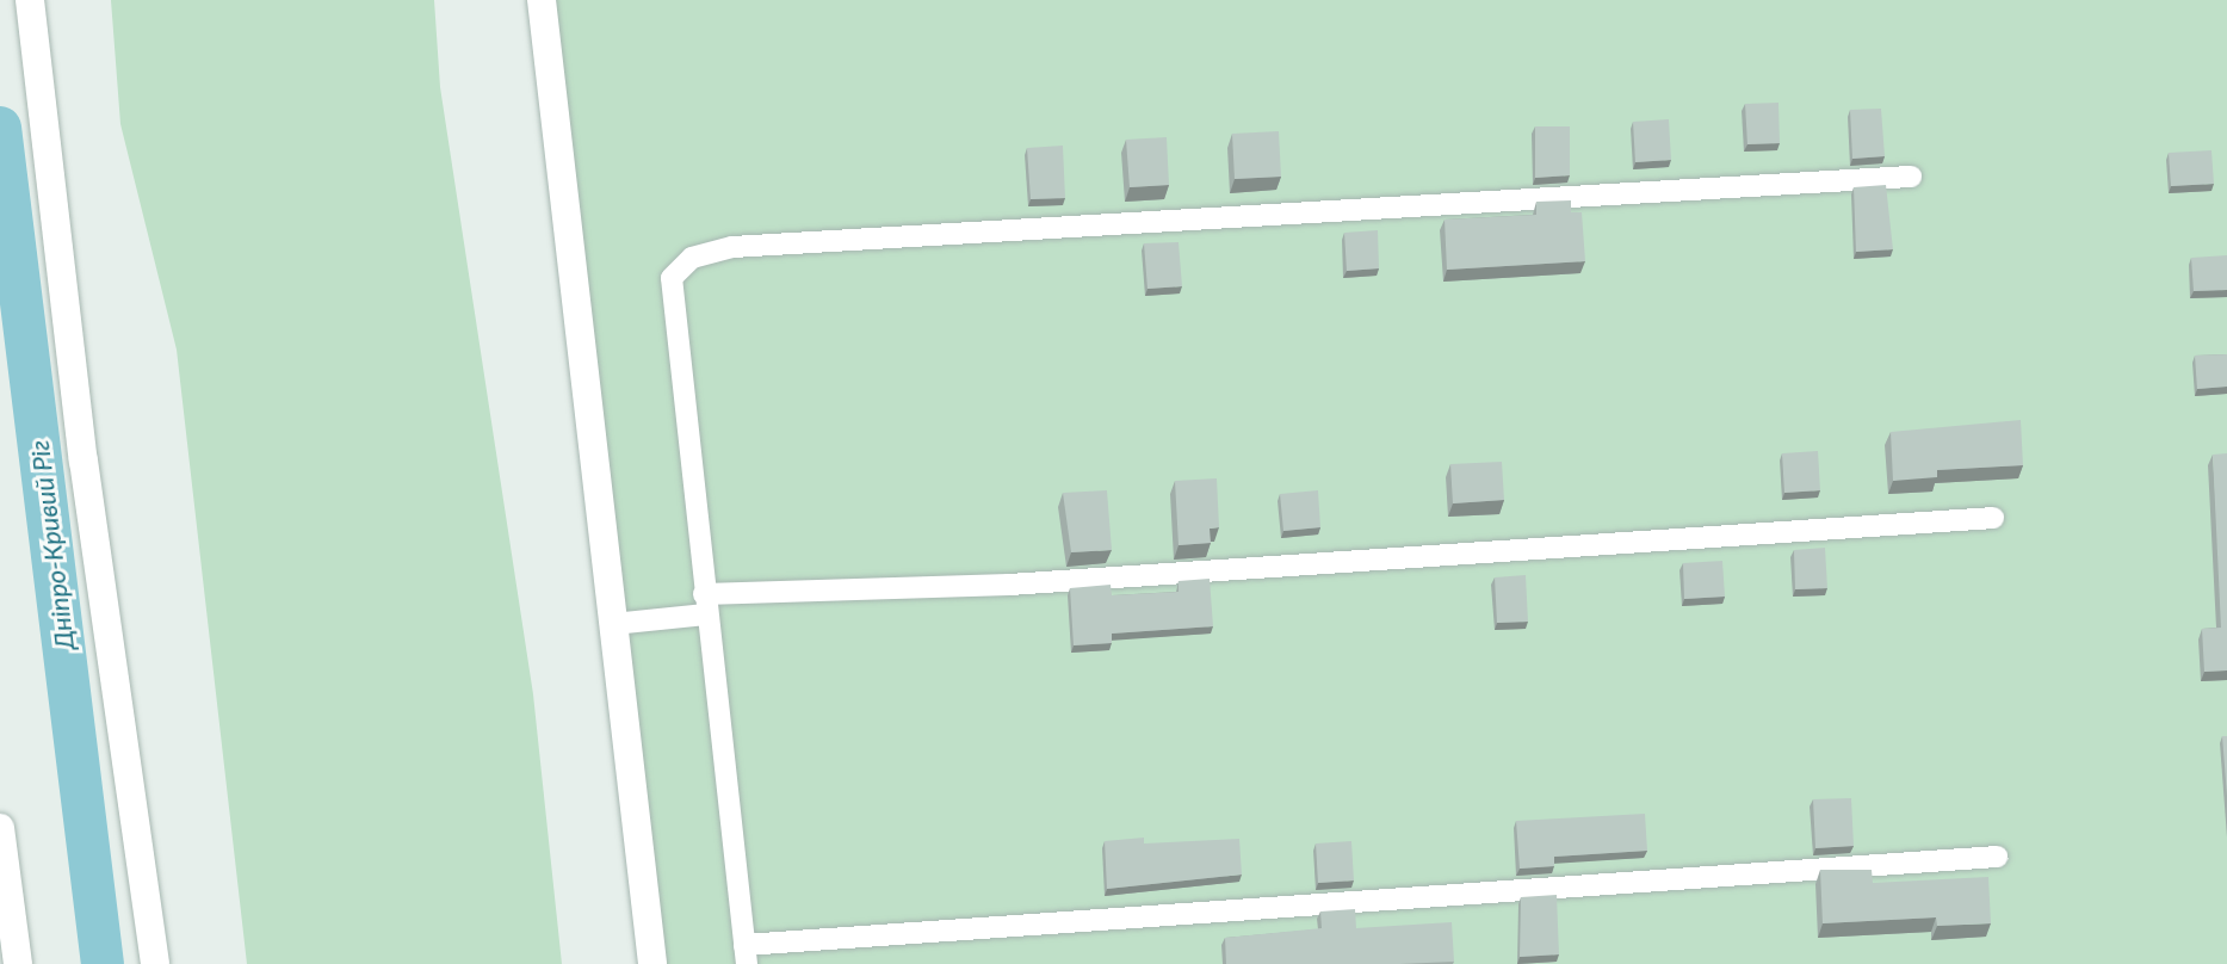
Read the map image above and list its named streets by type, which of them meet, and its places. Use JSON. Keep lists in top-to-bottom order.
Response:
{
  "water": ["Дніпро-Кривий Ріг"]
}
